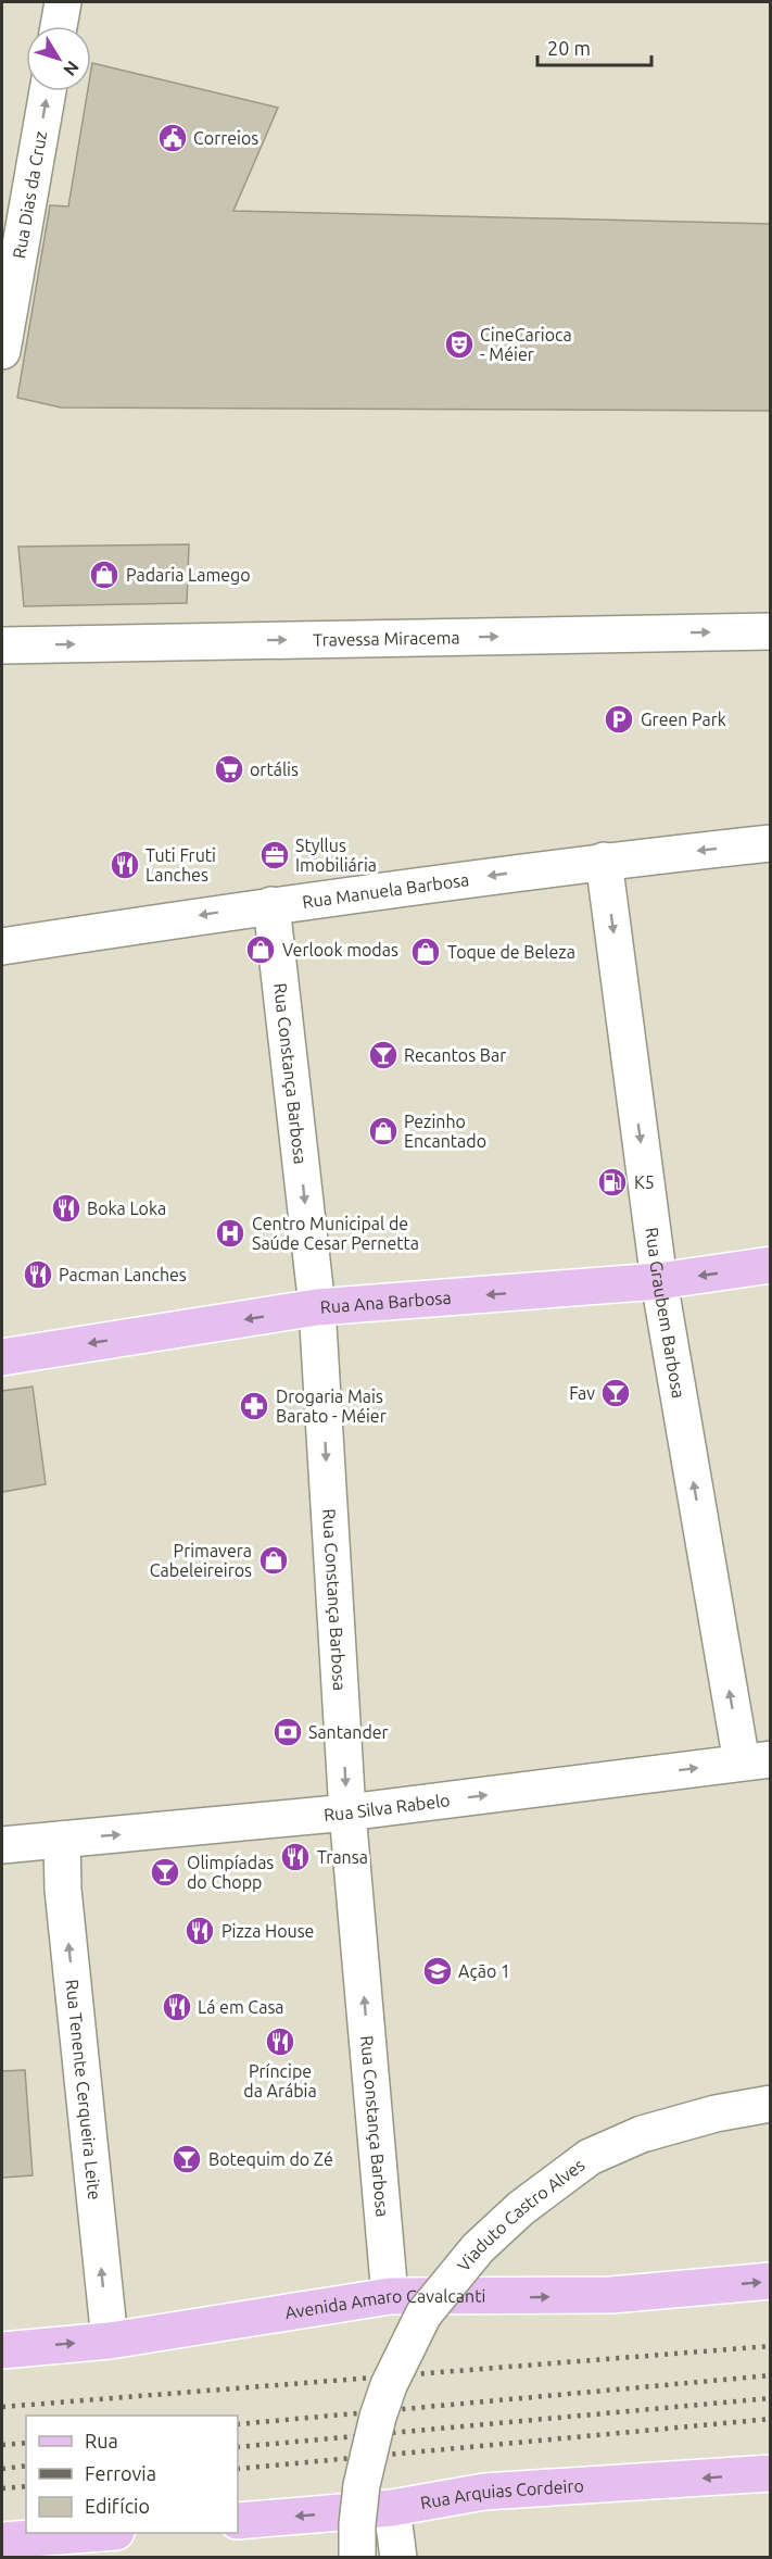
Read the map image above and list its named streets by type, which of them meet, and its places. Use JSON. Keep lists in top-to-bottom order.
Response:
{
  "streets": {
    "main road": ["Rua Ana Barbosa", "Avenida Amaro Cavalcanti", "Rua Arquias Cordeiro"],
    "street": [
      "Rua Dias da Cruz",
      "Travessa Miracema",
      "Rua Manuela Barbosa",
      "Rua Constança Barbosa",
      "Rua Graubem Barbosa",
      "Rua Silva Rabelo",
      "Rua Tenente Cerqueira Leite",
      "Viaduto Castro Alves"
    ]
  },
  "crossings": [
    ["Rua Manuela Barbosa", "Rua Constança Barbosa"],
    ["Rua Manuela Barbosa", "Rua Graubem Barbosa"],
    ["Rua Constança Barbosa", "Rua Ana Barbosa"],
    ["Rua Constança Barbosa", "Rua Silva Rabelo"],
    ["Rua Constança Barbosa", "Avenida Amaro Cavalcanti"],
    ["Rua Ana Barbosa", "Rua Graubem Barbosa"],
    ["Rua Graubem Barbosa", "Rua Silva Rabelo"],
    ["Rua Silva Rabelo", "Rua Tenente Cerqueira Leite"],
    ["Rua Tenente Cerqueira Leite", "Avenida Amaro Cavalcanti"]
  ],
  "one_way": [
    "Rua Dias da Cruz",
    "Travessa Miracema",
    "Rua Manuela Barbosa",
    "Rua Ana Barbosa",
    "Rua Silva Rabelo",
    "Rua Tenente Cerqueira Leite",
    "Avenida Amaro Cavalcanti",
    "Rua Arquias Cordeiro"
  ],
  "places": {
    "public building": ["Correios"],
    "theatre": ["CineCarioca - Méier"],
    "shop": [
      "Padaria Lamego",
      "Verlook modas",
      "Toque de Beleza",
      "Pezinho Encantado",
      "Primavera Cabeleireiros"
    ],
    "parking": ["Green Park"],
    "supermarket": ["ortális"],
    "office": ["Styllus Imobiliária"],
    "restaurant": [
      "Tuti Fruti Lanches",
      "Boka Loka",
      "Pacman Lanches",
      "Transa",
      "Pizza House",
      "Lá em Casa",
      "Príncipe da Arábia"
    ],
    "bar": [
      "Recantos Bar",
      "Fav",
      "Olimpíadas do Chopp",
      "Botequim do Zé"
    ],
    "fuel station": ["K5"],
    "hospital": ["Centro Municipal de Saúde Cesar Pernetta"],
    "pharmacy": ["Drogaria Mais Barato - Méier"],
    "bank": ["Santander"],
    "school or university": ["Ação 1"]
  },
  "legend": ["Rua", "Ferrovia", "Edifício"],
  "scale_bar": "20 m",
  "north": "bottom right"
}
